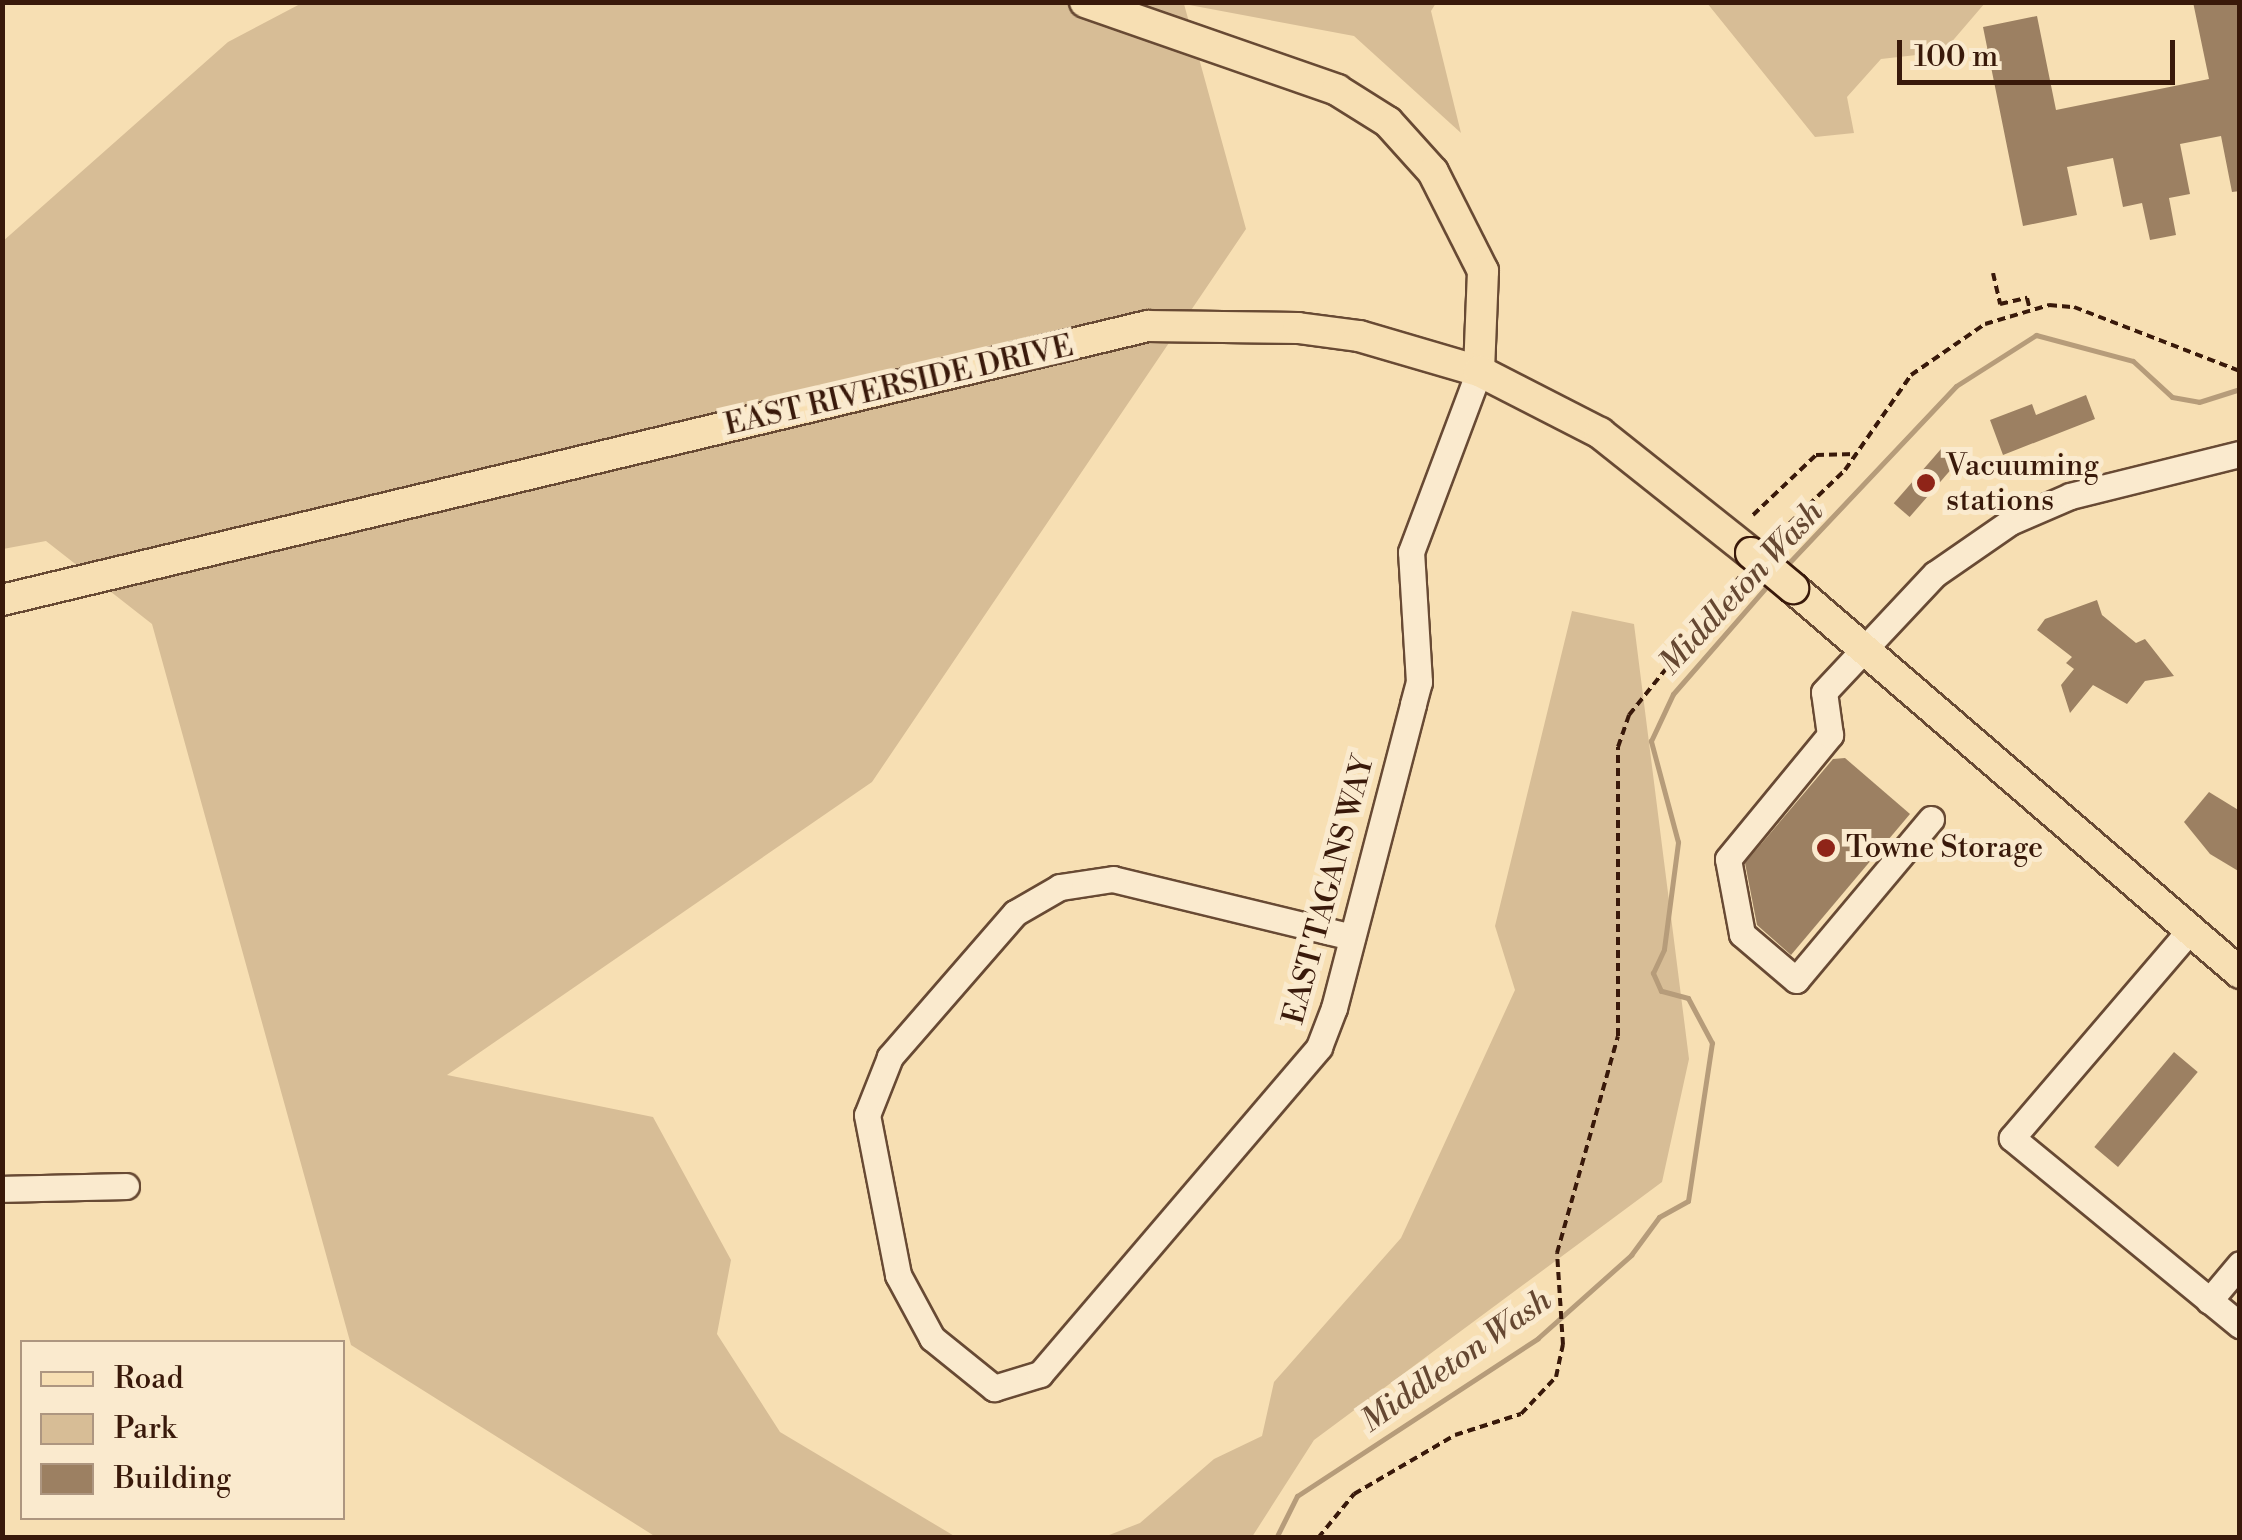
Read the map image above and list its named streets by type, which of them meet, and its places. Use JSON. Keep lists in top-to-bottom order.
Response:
{
  "streets": {
    "main road": ["EAST RIVERSIDE DRIVE"],
    "street": ["EAST TAGANS WAY"]
  },
  "crossings": [
    ["EAST RIVERSIDE DRIVE", "EAST TAGANS WAY"]
  ],
  "water": ["Middleton Wash"],
  "places": ["Vacuuming stations", "Towne Storage"],
  "legend": ["Road", "Park", "Building"],
  "scale_bar": "100 m"
}
